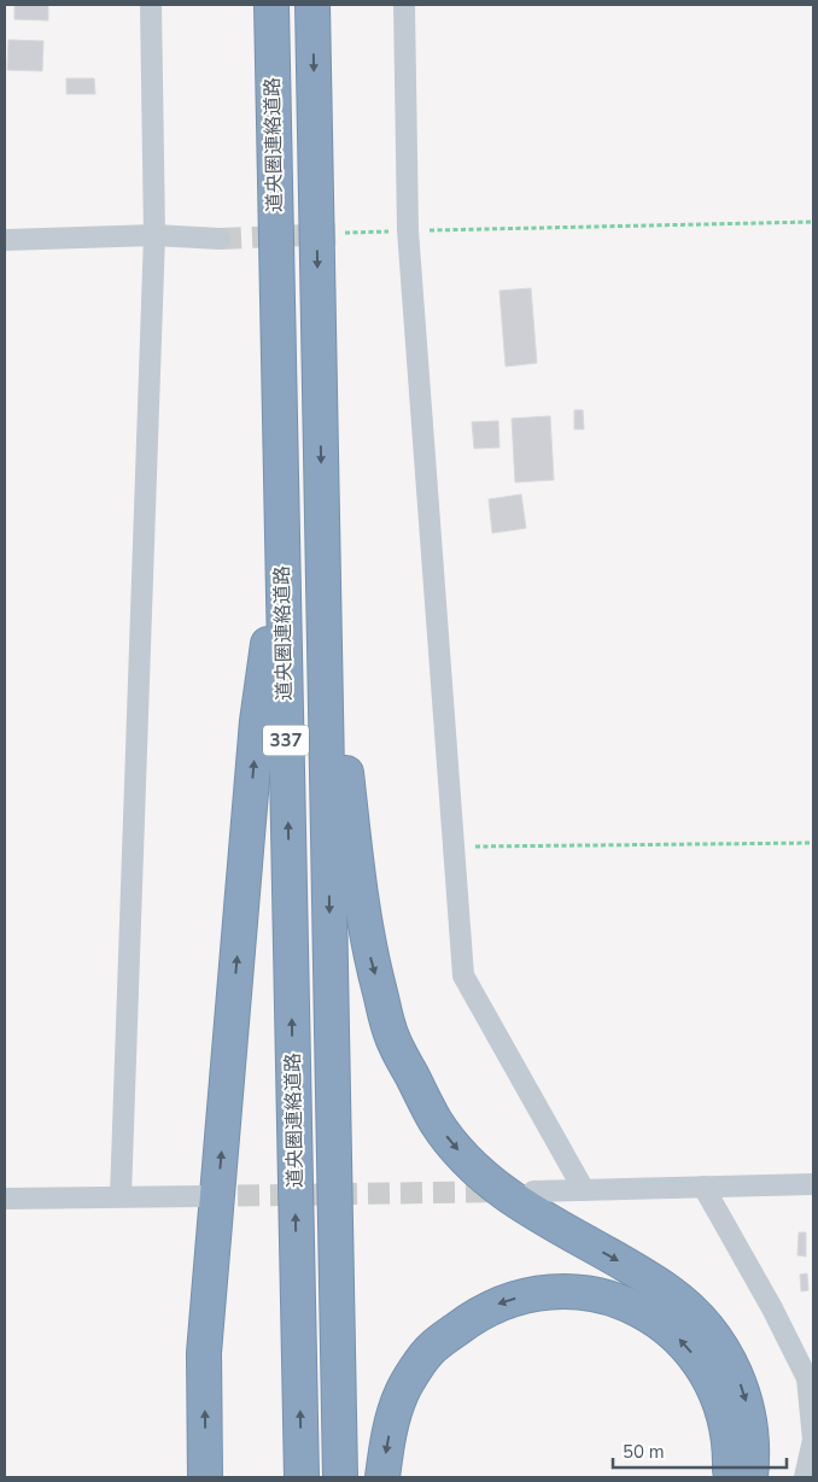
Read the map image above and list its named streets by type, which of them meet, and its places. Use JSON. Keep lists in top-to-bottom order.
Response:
{
  "streets": {
    "highway": ["道央圏連絡道路", "337"]
  },
  "scale_bar": "50 m"
}
